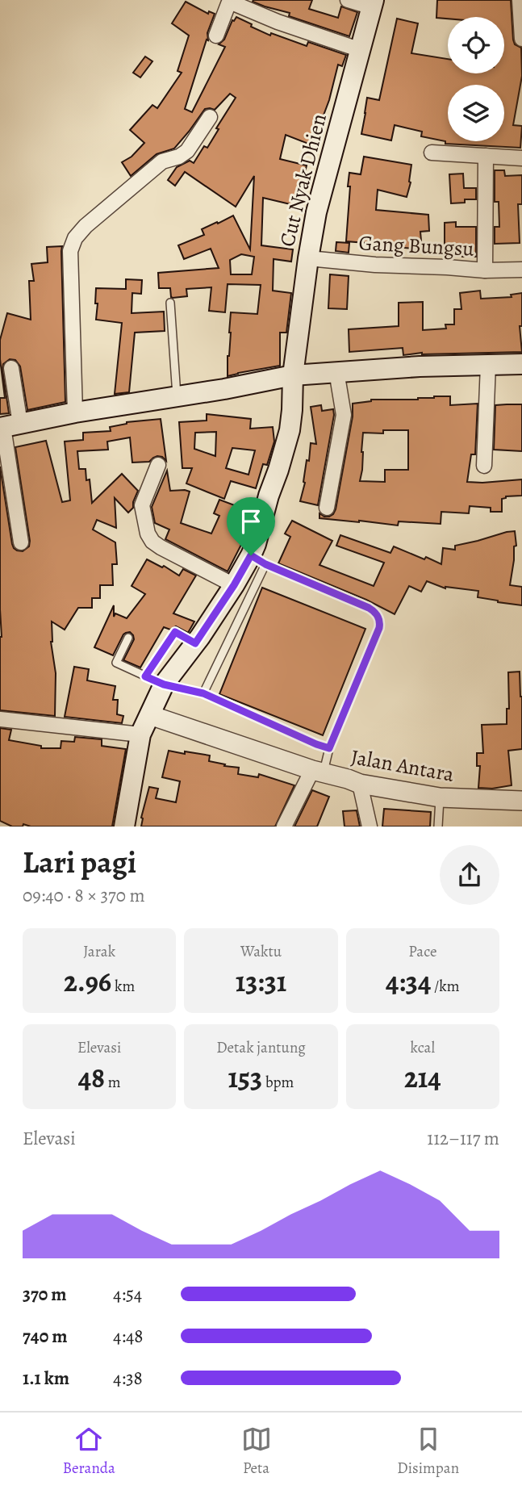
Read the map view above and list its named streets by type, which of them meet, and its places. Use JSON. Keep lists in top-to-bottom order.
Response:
{
  "streets": {
    "main road": ["Cut Nyak Dhien"],
    "street": ["Gang Bungsu", "Jalan Antara"]
  },
  "crossings": [
    ["Cut Nyak Dhien", "Gang Bungsu"],
    ["Cut Nyak Dhien", "Jalan Antara"]
  ],
  "page": {
    "heading": ["Lari pagi", "09:40 · 8 × 370 m"],
    "stats": [
      ["Jarak", "2.96 km"],
      ["Waktu", "13:31"],
      ["Pace", "4:34 /km"],
      ["Elevasi", "48 m"],
      ["Detak jantung", "153 bpm"],
      ["kcal", "214"]
    ],
    "chart": ["Elevasi", "112–117 m"],
    "list": [
      {
        "name": "370 m",
        "note": "4:54"
      },
      {
        "name": "740 m",
        "note": "4:48"
      },
      {
        "name": "1.1 km",
        "note": "4:38"
      }
    ],
    "tabs": ["Beranda", "Peta", "Disimpan"]
  }
}
